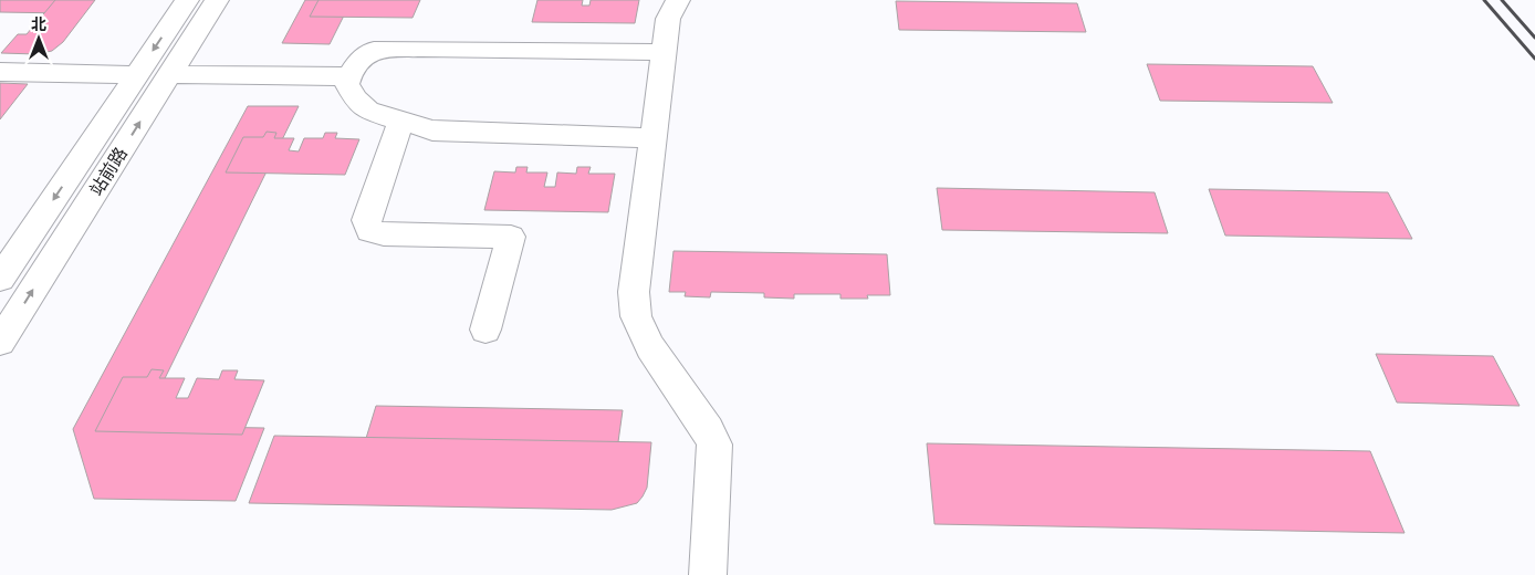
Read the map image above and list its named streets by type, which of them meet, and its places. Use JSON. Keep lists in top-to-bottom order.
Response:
{
  "streets": {
    "street": ["站前路"]
  },
  "north": "top"
}
